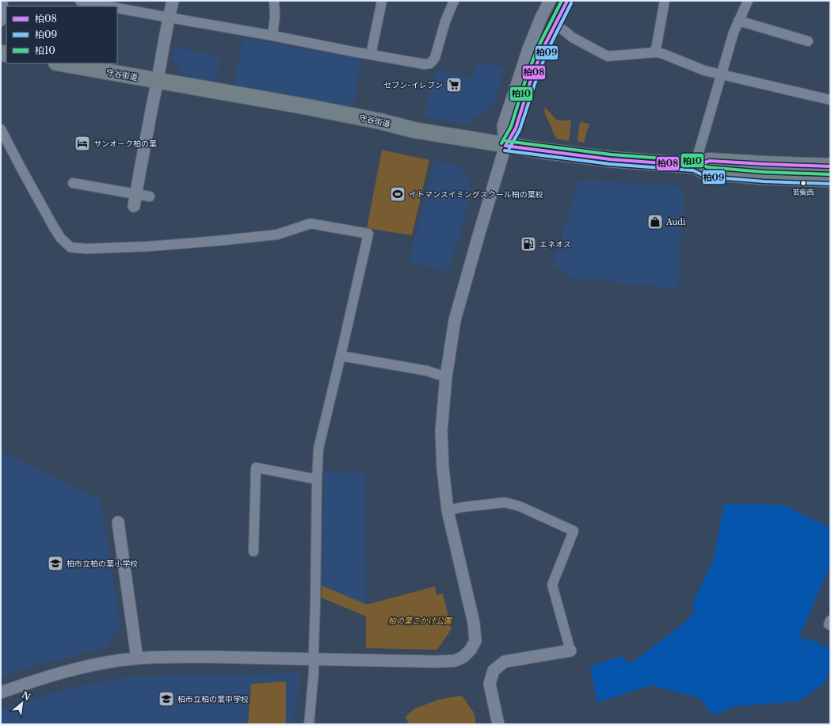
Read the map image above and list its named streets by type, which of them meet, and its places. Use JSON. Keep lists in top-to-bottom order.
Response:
{
  "streets": {
    "main road": ["守谷街道"]
  },
  "parks": ["柏の葉こかげ公園"],
  "places": {
    "supermarket": ["セブン-イレブン"],
    "hotel": ["サンオーク柏の葉"],
    "other": ["若柴西"],
    "sports": ["イトマンスイミングスクール柏の葉校"],
    "shop": ["Audi"],
    "fuel station": ["エネオス"],
    "school or university": ["柏市立柏の葉小学校", "柏市立柏の葉中学校"]
  },
  "lines": ["transit line 柏08", "transit line 柏10", "transit line 柏09"],
  "legend": ["柏08", "柏09", "柏10"],
  "north": "top right"
}
